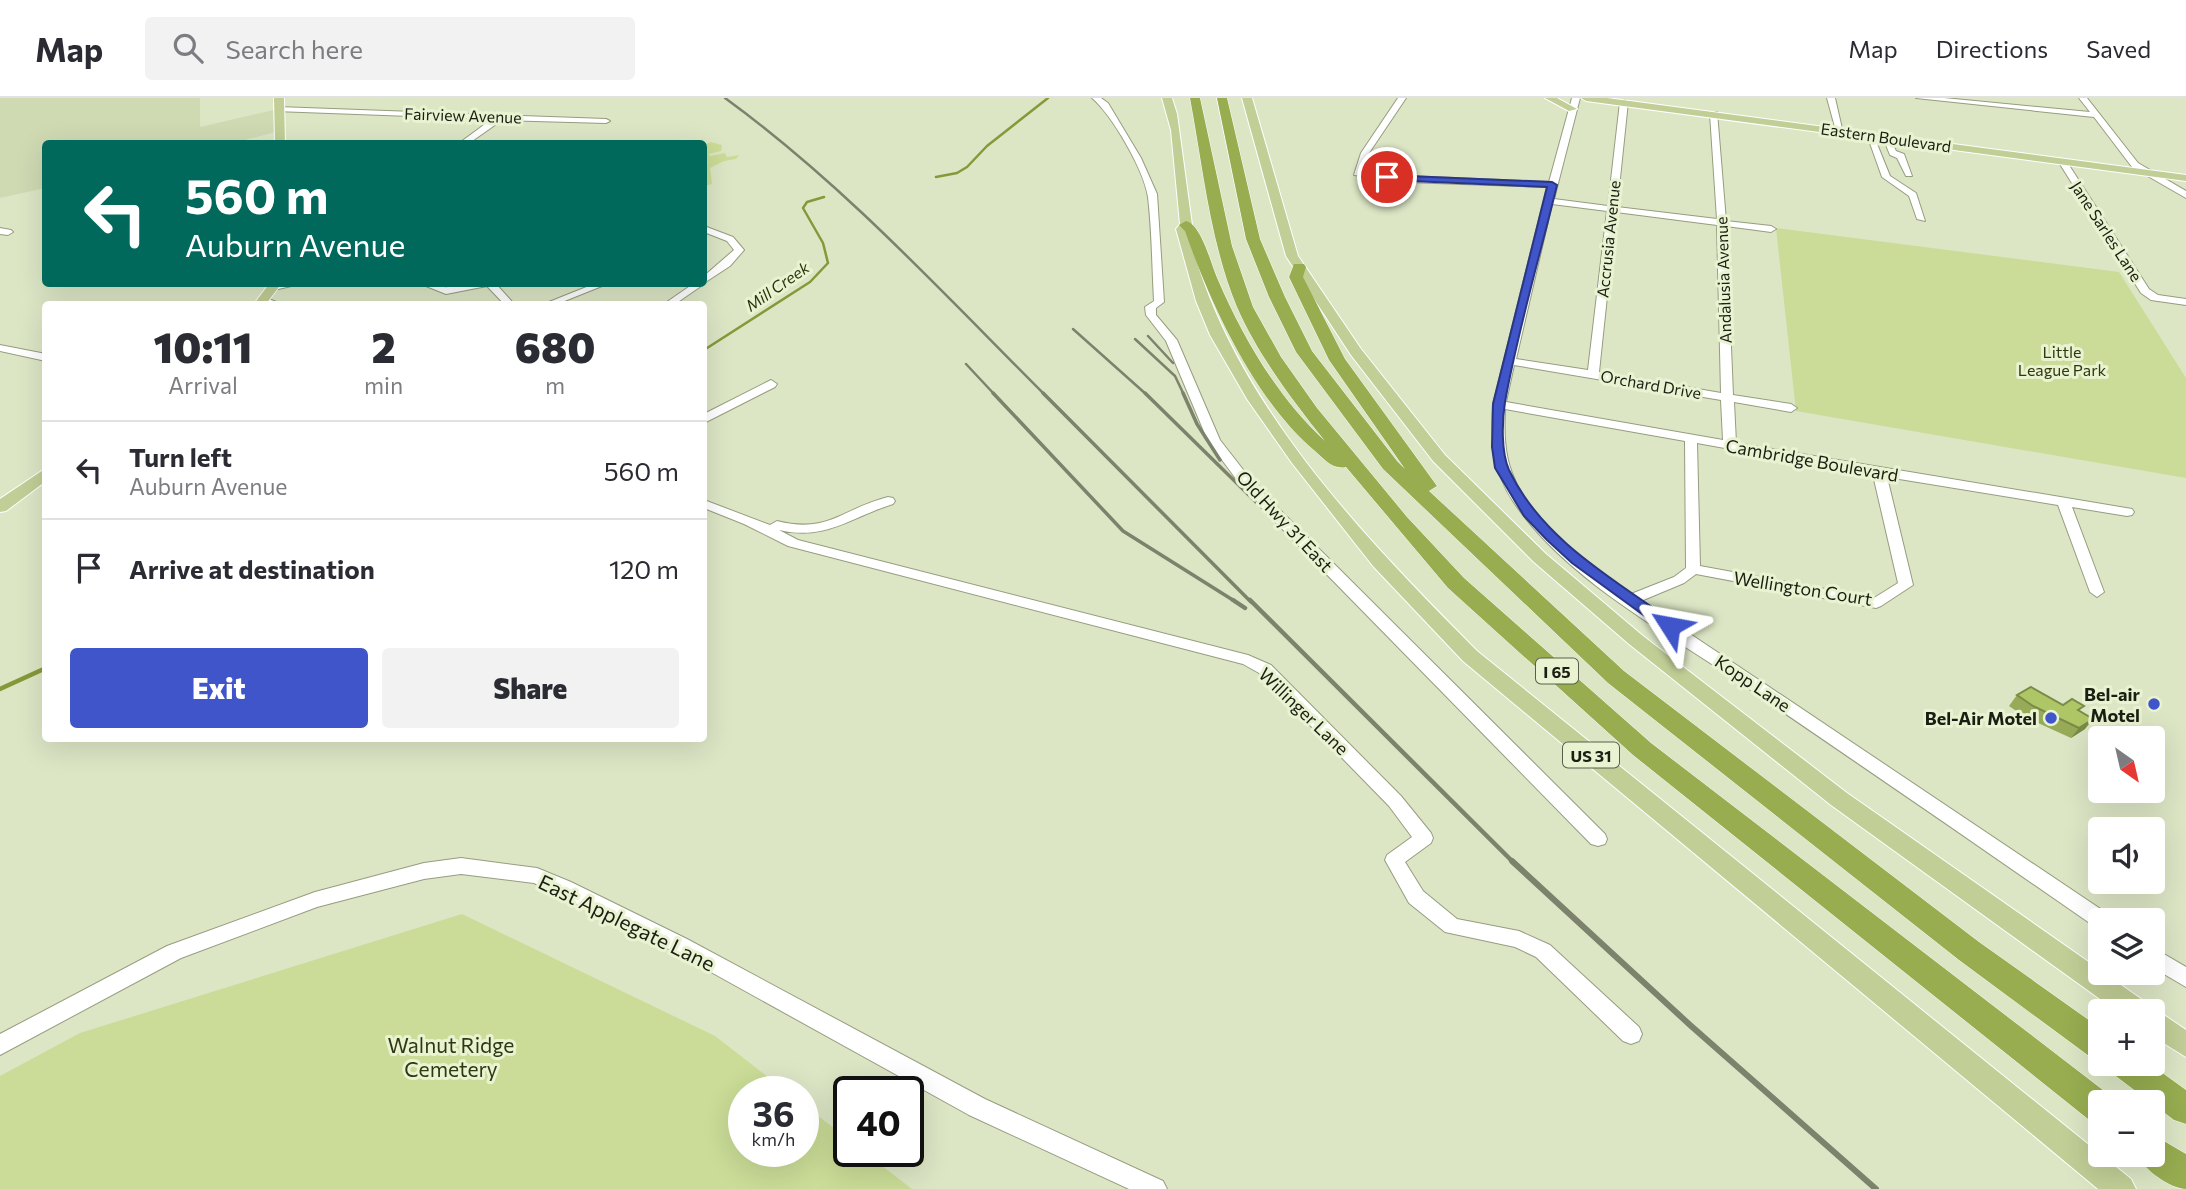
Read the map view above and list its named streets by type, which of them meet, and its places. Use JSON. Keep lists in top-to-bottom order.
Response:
{
  "streets": {
    "highway": ["I 65"],
    "main road": ["Eastern Boulevard", "US 31"],
    "street": [
      "Fairview Avenue",
      "Jane Sarles Lane",
      "Accrusia Avenue",
      "Andalusia Avenue",
      "Orchard Drive",
      "Cambridge Boulevard",
      "Old Hwy 31 East",
      "Wellington Court",
      "Kopp Lane",
      "Willinger Lane",
      "East Applegate Lane"
    ]
  },
  "crossings": [
    ["Eastern Boulevard", "Jane Sarles Lane"],
    ["Eastern Boulevard", "Accrusia Avenue"],
    ["Eastern Boulevard", "Andalusia Avenue"],
    ["Accrusia Avenue", "Orchard Drive"],
    ["Andalusia Avenue", "Orchard Drive"],
    ["Andalusia Avenue", "Cambridge Boulevard"],
    ["Orchard Drive", "Kopp Lane"],
    ["Cambridge Boulevard", "Wellington Court"],
    ["Cambridge Boulevard", "Kopp Lane"]
  ],
  "water": ["Mill Creek"],
  "parks": ["Little League Park", "Walnut Ridge Cemetery"],
  "places": ["Bel-air Motel", "Bel-Air Motel"],
  "north": "bottom right",
  "page": {
    "header": "Map",
    "search": "Search here",
    "nav": ["Map", "Directions", "Saved"],
    "turn": ["560 m", "Auburn Avenue"],
    "eta": [
      "10:11",
      "Arrival",
      "2",
      "min",
      "680",
      "m"
    ],
    "list": [
      {
        "name": "Turn left",
        "note": "Auburn Avenue",
        "value": "560 m"
      },
      {
        "name": "Arrive at destination",
        "value": "120 m"
      }
    ],
    "buttons": ["Exit", "Share"],
    "map_buttons": ["+", "−"],
    "speed": "36 km/h",
    "limit": "40"
  }
}
